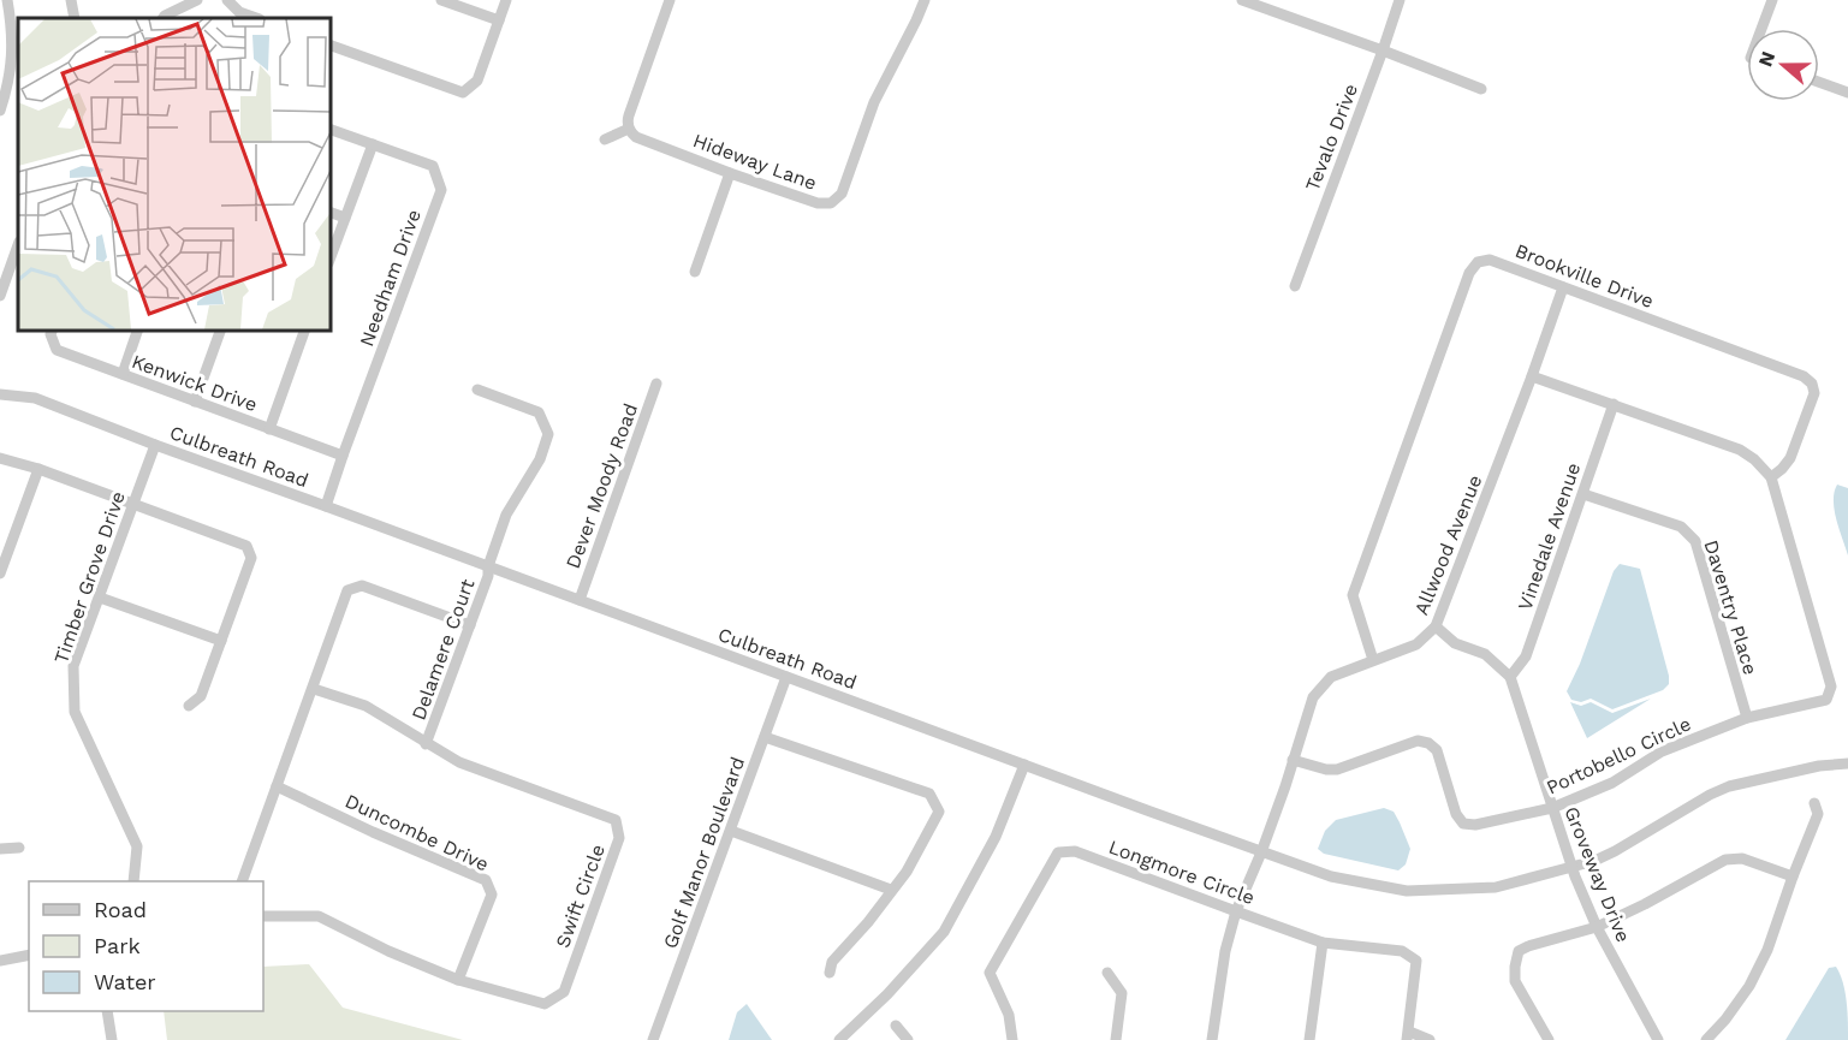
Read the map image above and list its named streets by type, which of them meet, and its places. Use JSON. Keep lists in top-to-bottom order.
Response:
{
  "streets": {
    "street": [
      "Tevalo Drive",
      "Hideway Lane",
      "Brookville Drive",
      "Needham Drive",
      "Kenwick Drive",
      "Culbreath Road",
      "Dever Moody Road",
      "Vinedale Avenue",
      "Allwood Avenue",
      "Timber Grove Drive",
      "Daventry Place",
      "Delamere Court",
      "Portobello Circle",
      "Duncombe Drive",
      "Golf Manor Boulevard",
      "Longmore Circle",
      "Groveway Drive",
      "Swift Circle"
    ]
  },
  "crossings": [
    ["Brookville Drive", "Allwood Avenue"],
    ["Brookville Drive", "Portobello Circle"],
    ["Needham Drive", "Kenwick Drive"],
    ["Needham Drive", "Culbreath Road"],
    ["Culbreath Road", "Dever Moody Road"],
    ["Culbreath Road", "Allwood Avenue"],
    ["Culbreath Road", "Timber Grove Drive"],
    ["Culbreath Road", "Delamere Court"],
    ["Culbreath Road", "Golf Manor Boulevard"],
    ["Culbreath Road", "Groveway Drive"],
    ["Vinedale Avenue", "Daventry Place"],
    ["Vinedale Avenue", "Groveway Drive"],
    ["Allwood Avenue", "Portobello Circle"],
    ["Allwood Avenue", "Longmore Circle"],
    ["Daventry Place", "Portobello Circle"],
    ["Delamere Court", "Swift Circle"],
    ["Portobello Circle", "Groveway Drive"],
    ["Duncombe Drive", "Swift Circle"]
  ],
  "legend": ["Road", "Park", "Water"],
  "north": "left"
}
